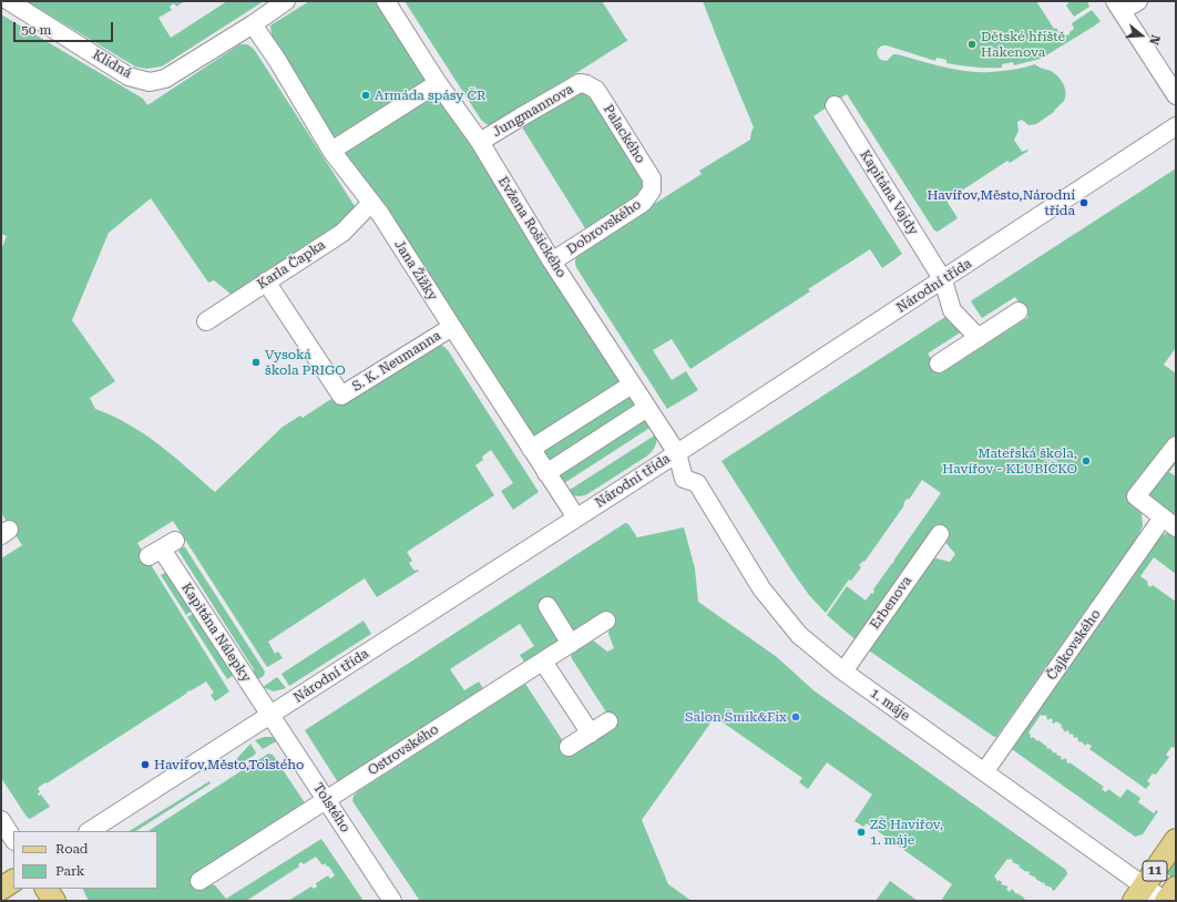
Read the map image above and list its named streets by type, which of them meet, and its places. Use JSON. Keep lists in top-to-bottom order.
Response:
{
  "streets": {
    "main road": ["11"],
    "street": [
      "Klidná",
      "Jungmannova",
      "Palackého",
      "Kapitána Vajdy",
      "Evžena Rošického",
      "Dobrovského",
      "Karla Čapka",
      "Jana Žižky",
      "Národní třída",
      "S. K. Neumanna",
      "Erbenova",
      "Kapitána Nálepky",
      "Čajkovského",
      "1. máje",
      "Ostrovského",
      "Tolstého"
    ]
  },
  "crossings": [
    ["Klidná", "Jana Žižky"],
    ["Jungmannova", "Palackého"],
    ["Jungmannova", "Evžena Rošického"],
    ["Palackého", "Dobrovského"],
    ["Kapitána Vajdy", "Národní třída"],
    ["Evžena Rošického", "Dobrovského"],
    ["Evžena Rošického", "Národní třída"],
    ["Evžena Rošického", "1. máje"],
    ["Karla Čapka", "Jana Žižky"],
    ["Karla Čapka", "S. K. Neumanna"],
    ["Jana Žižky", "Národní třída"],
    ["Jana Žižky", "S. K. Neumanna"],
    ["Národní třída", "Kapitána Nálepky"],
    ["Národní třída", "1. máje"],
    ["Národní třída", "Tolstého"],
    ["Erbenova", "1. máje"],
    ["Kapitána Nálepky", "Tolstého"],
    ["Čajkovského", "1. máje"],
    ["1. máje", "11"],
    ["Ostrovského", "Tolstého"]
  ],
  "places": [
    "Dětské hřiště Hakenova",
    "Armáda spásy ČR",
    "Havířov,Město,Národní třída",
    "Vysoká škola PRIGO",
    "Mateřská škola, Havířov - KLUBÍČKO",
    "Salon Šmik&Fix",
    "Havířov,Město,Tolstého",
    "ZŠ Havířov, 1. máje"
  ],
  "legend": ["Road", "Park"],
  "scale_bar": "50 m",
  "north": "right"
}
